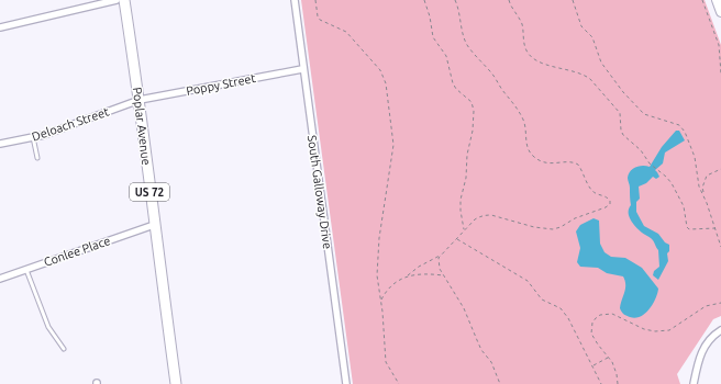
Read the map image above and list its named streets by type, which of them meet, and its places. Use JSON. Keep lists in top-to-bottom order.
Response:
{
  "streets": {
    "main road": ["Poplar Avenue", "US 72"],
    "street": [
      "Poppy Street",
      "Deloach Street",
      "South Galloway Drive",
      "Conlee Place"
    ]
  },
  "crossings": [
    ["Poppy Street", "Deloach Street"],
    ["Poppy Street", "Poplar Avenue"],
    ["Poppy Street", "South Galloway Drive"],
    ["Deloach Street", "Poplar Avenue"],
    ["Poplar Avenue", "Conlee Place"]
  ]
}
